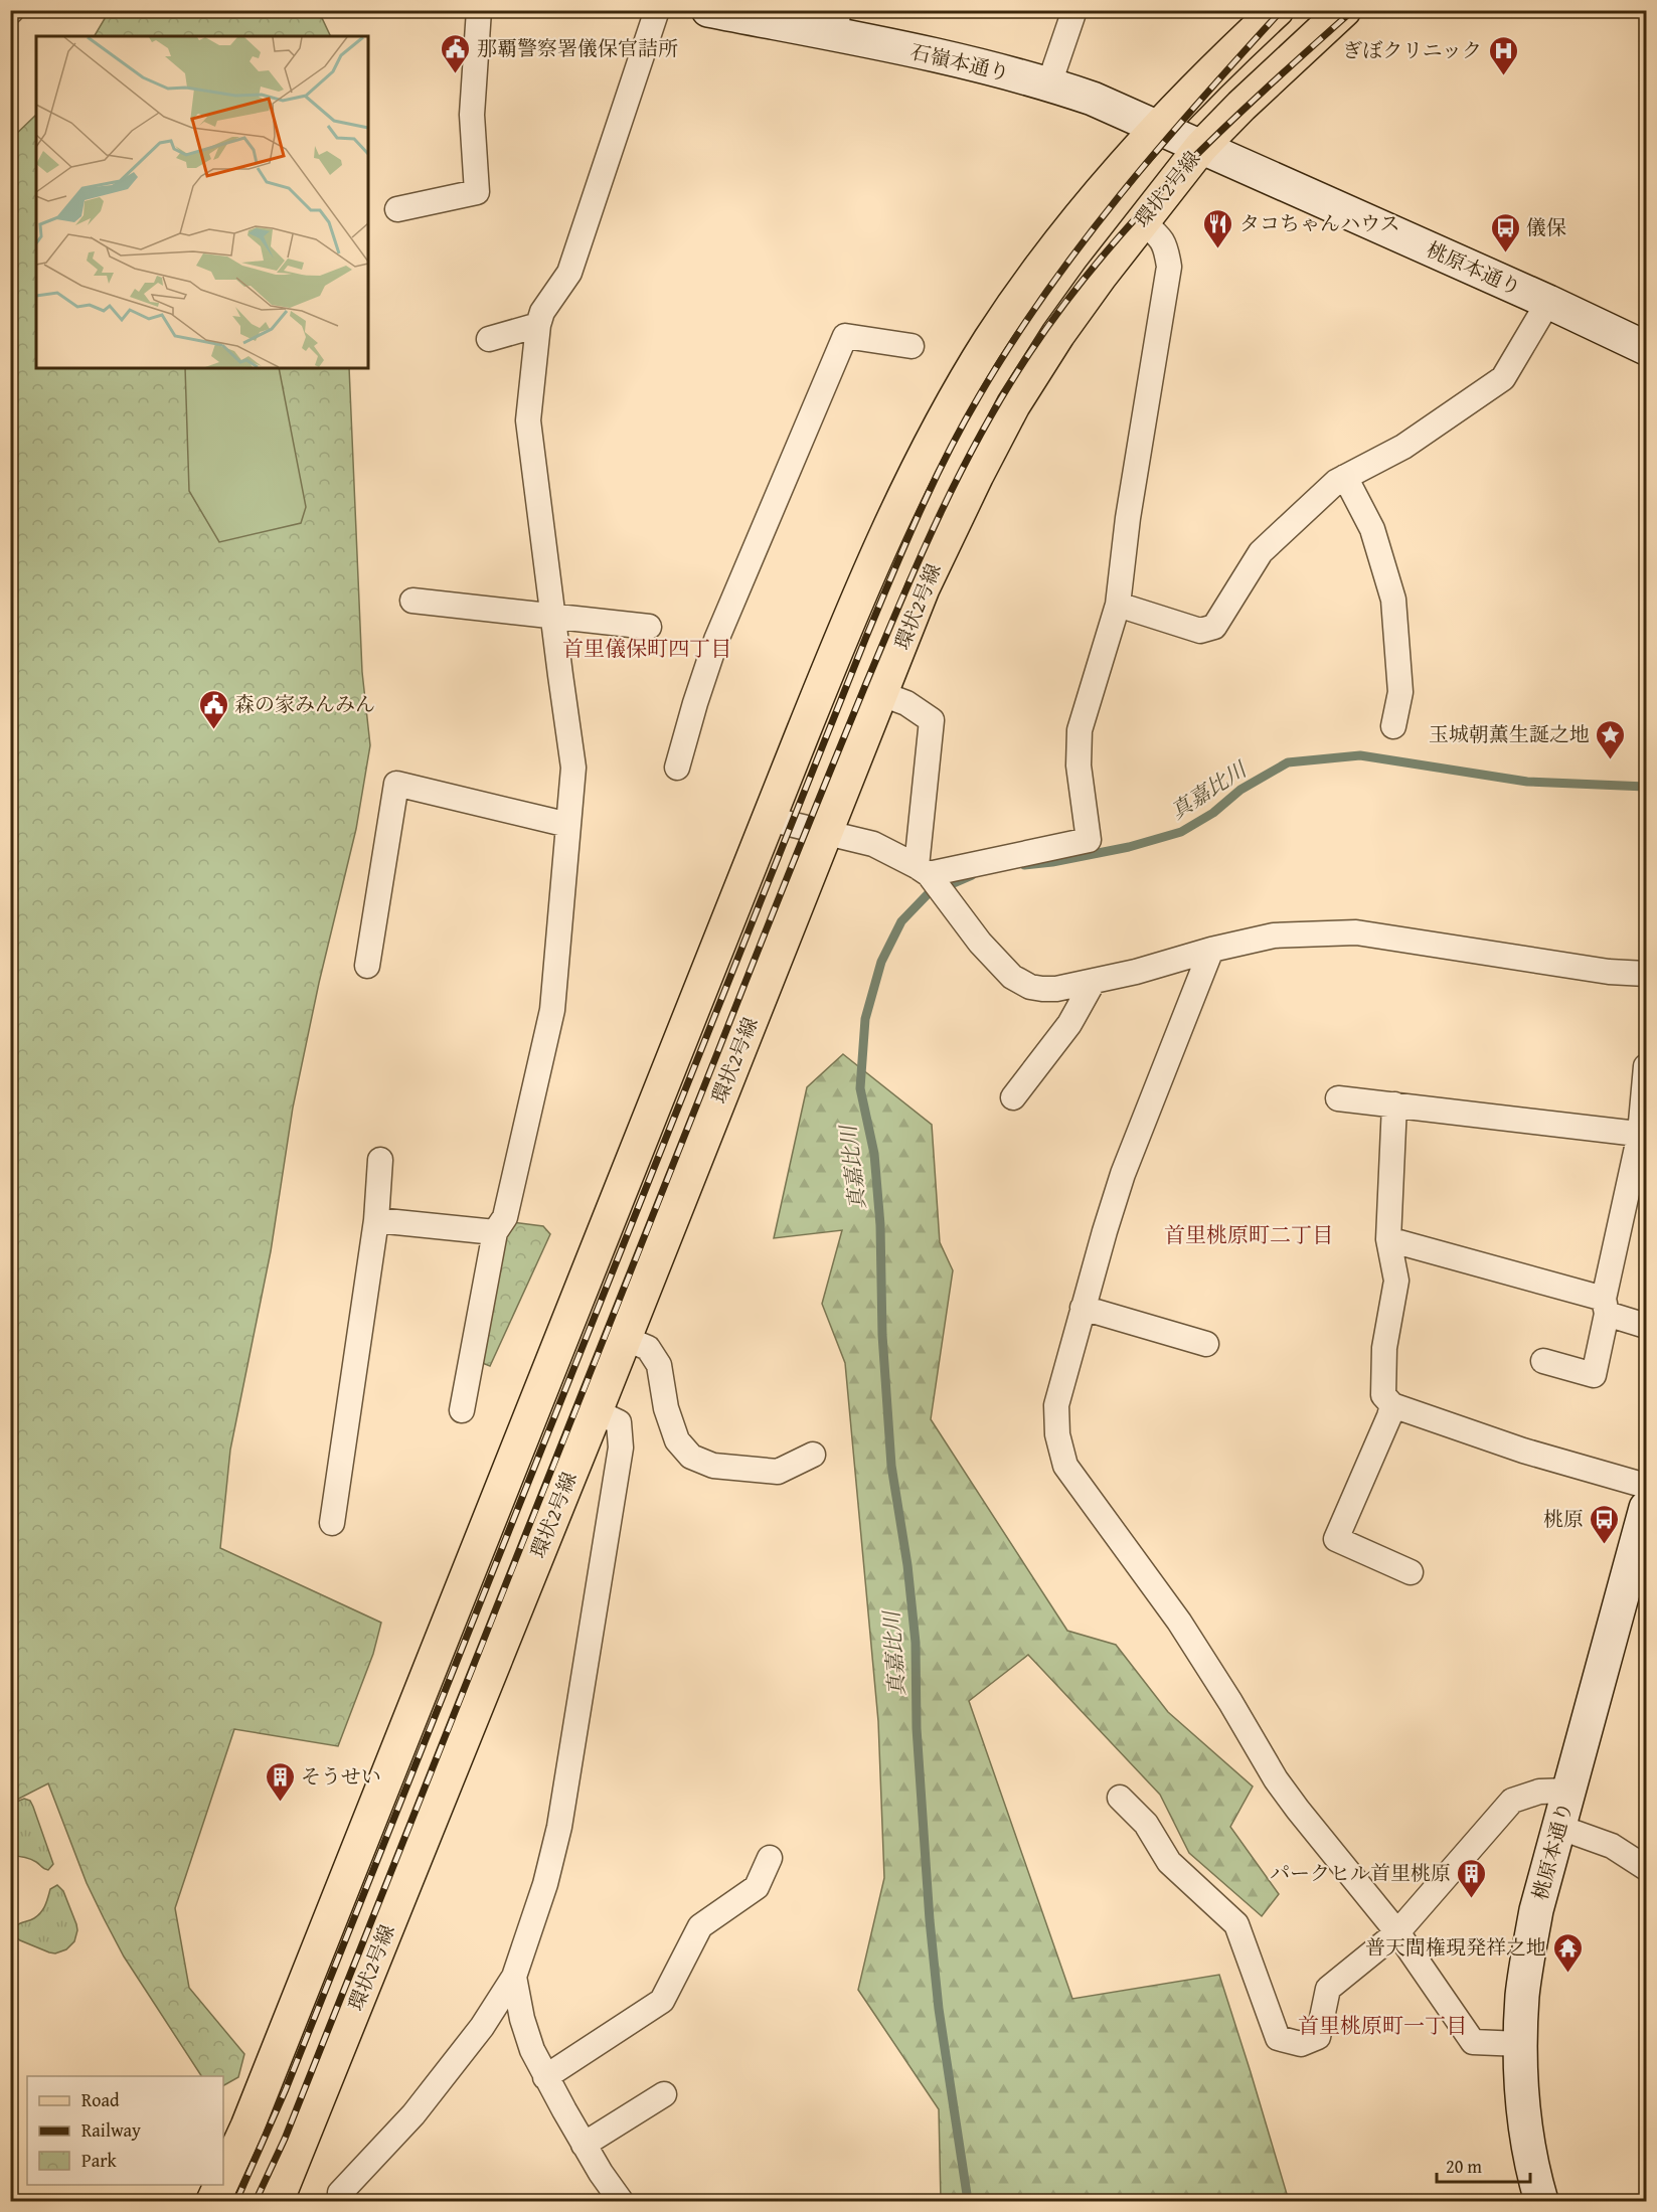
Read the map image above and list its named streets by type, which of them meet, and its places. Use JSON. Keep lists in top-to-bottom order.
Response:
{
  "streets": {
    "main road": ["石嶺本通り", "環状2号線", "桃原本通り"]
  },
  "crossings": [
    ["石嶺本通り", "環状2号線"],
    ["石嶺本通り", "桃原本通り"],
    ["環状2号線", "桃原本通り"]
  ],
  "districts": ["首里儀保町四丁目", "首里桃原町二丁目", "首里桃原町一丁目"],
  "water": ["真嘉比川"],
  "places": {
    "public building": ["那覇警察署儀保官詰所", "森の家みんみん"],
    "hospital": ["ぎぼクリニック"],
    "restaurant": ["タコちゃんハウス"],
    "bus stop": ["儀保", "桃原"],
    "place": ["玉城朝薫生誕之地"],
    "building": ["そうせい", "パークヒル首里桃原"],
    "temple": ["普天間権現発祥之地"]
  },
  "legend": ["Road", "Railway", "Park"],
  "scale_bar": "20 m"
}
